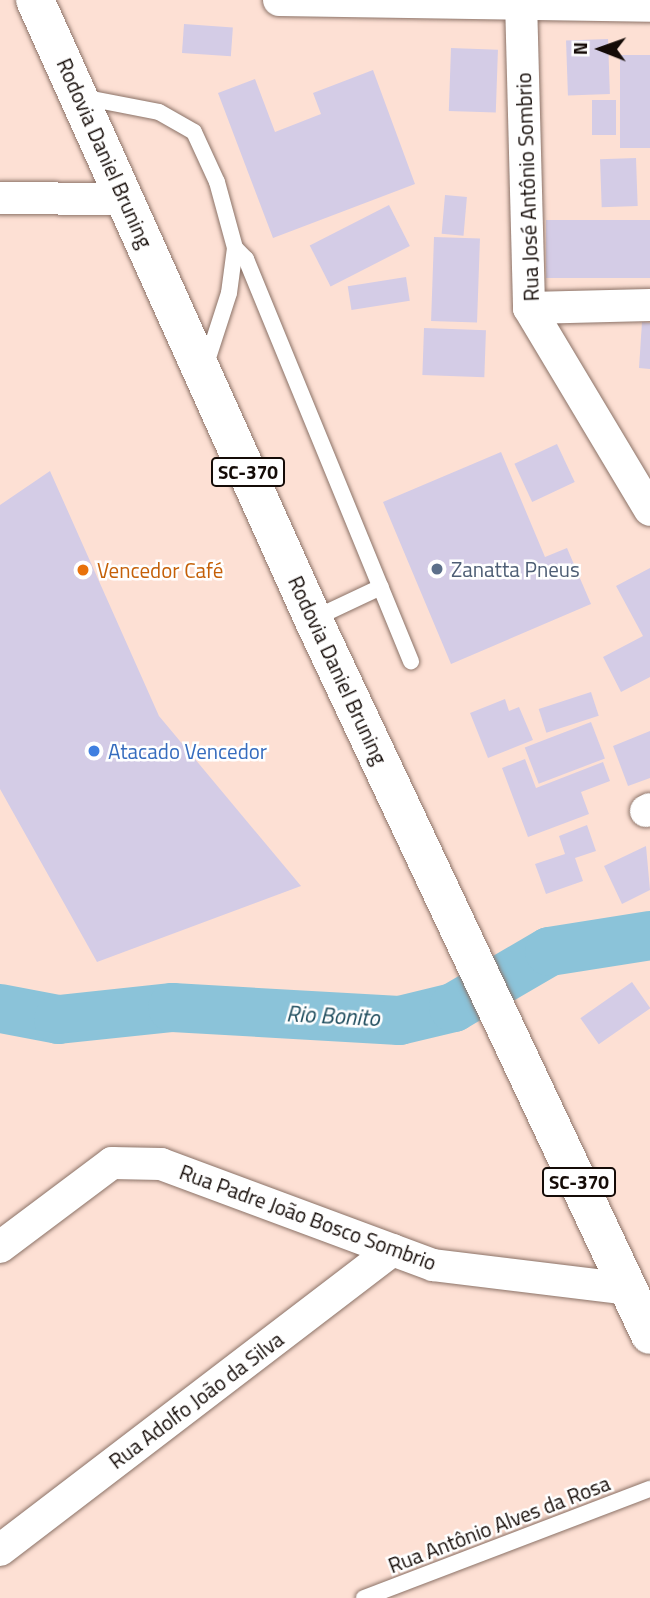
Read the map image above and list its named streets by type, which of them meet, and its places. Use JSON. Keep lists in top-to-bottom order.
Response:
{
  "streets": {
    "main road": ["Rodovia Daniel Bruning", "SC-370"],
    "street": ["Rua José Antônio Sombrio", "Rua Padre João Bosco Sombrio", "Rua Adolfo João da Silva"],
    "lane": ["Rua Antônio Alves da Rosa"]
  },
  "crossings": [
    ["Rodovia Daniel Bruning", "Rua Padre João Bosco Sombrio"],
    ["Rua Padre João Bosco Sombrio", "Rua Adolfo João da Silva"]
  ],
  "water": ["Rio Bonito"],
  "places": ["Zanatta Pneus", "Vencedor Café", "Atacado Vencedor"],
  "north": "left"
}
